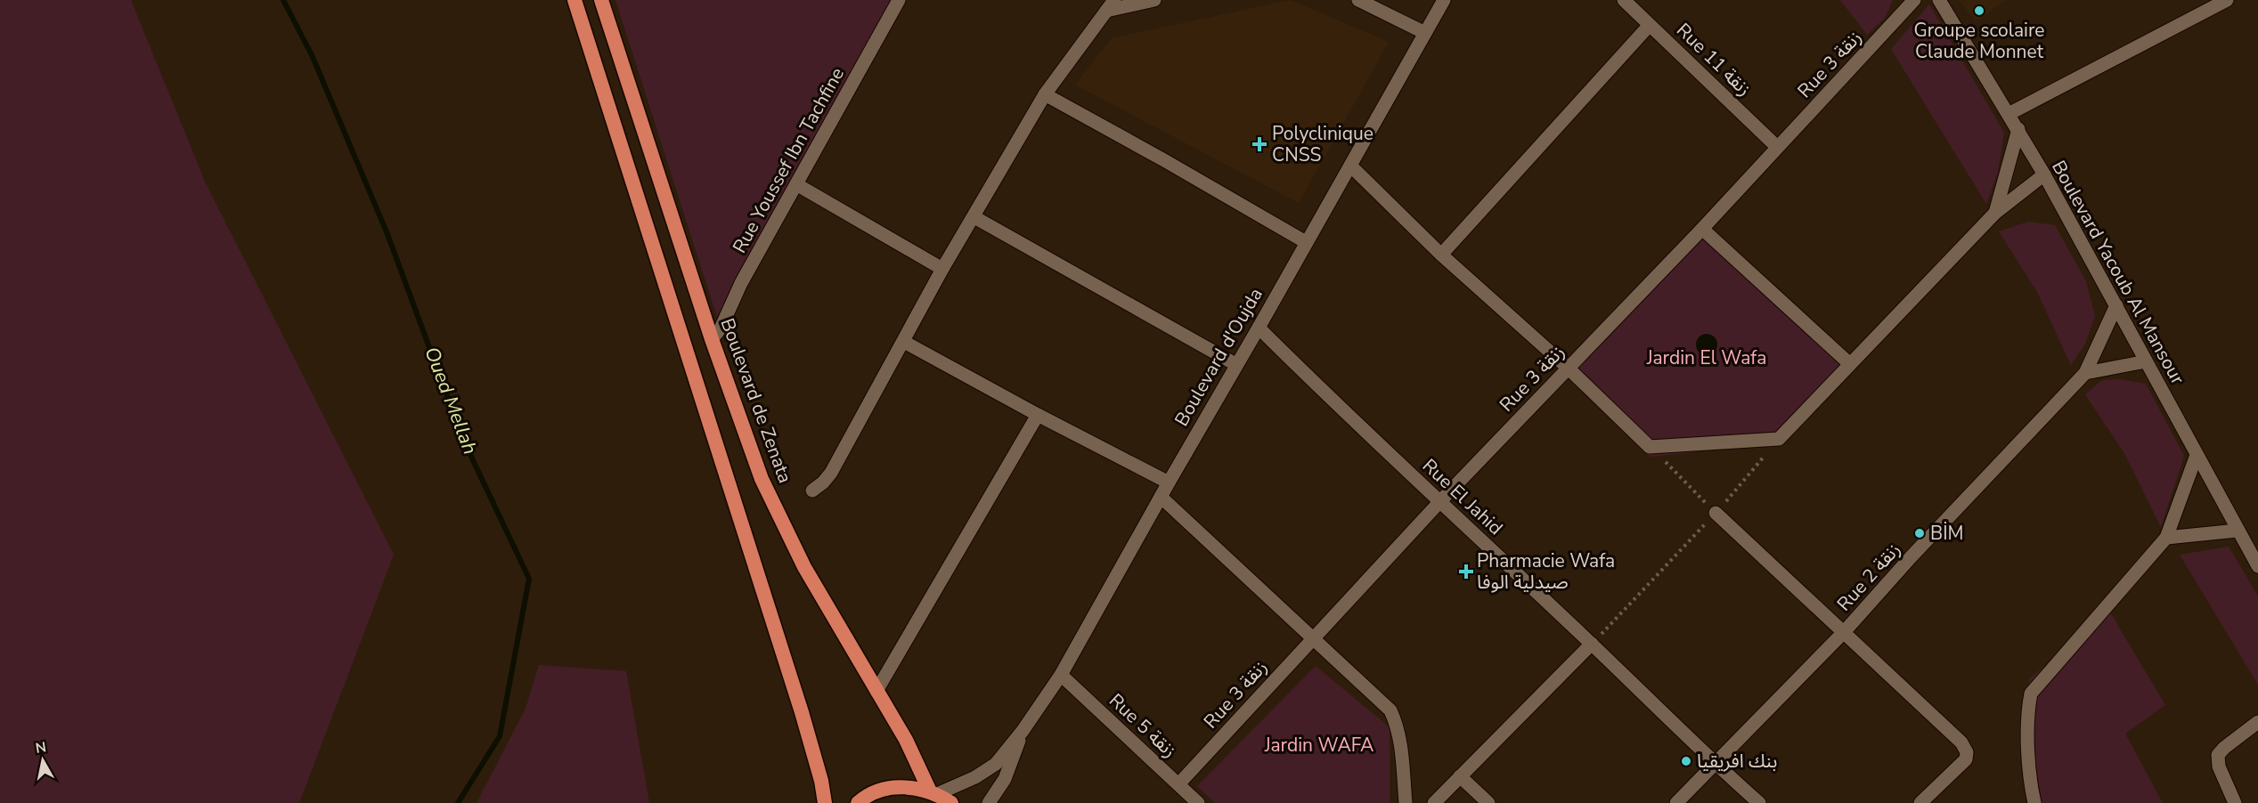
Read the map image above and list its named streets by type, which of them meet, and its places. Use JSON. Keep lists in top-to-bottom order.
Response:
{
  "streets": {
    "highway": ["Boulevard de Zenata"],
    "street": [
      "Rue 11 زنقة",
      "Rue 3 زنقة",
      "Rue Youssef Ibn Tachfine",
      "Boulevard Yacoub Al Mansour",
      "Boulevard d'Oujda",
      "Rue El Jahid",
      "Rue 2 زنقة",
      "Rue 5 زنقة"
    ]
  },
  "crossings": [
    ["Rue 11 زنقة", "Rue 3 زنقة"],
    ["Rue 3 زنقة", "Rue El Jahid"],
    ["Rue 3 زنقة", "Rue 5 زنقة"],
    ["Rue Youssef Ibn Tachfine", "Boulevard de Zenata"],
    ["Boulevard Yacoub Al Mansour", "Rue 2 زنقة"],
    ["Boulevard d'Oujda", "Boulevard de Zenata"],
    ["Boulevard d'Oujda", "Rue El Jahid"],
    ["Boulevard d'Oujda", "Rue 5 زنقة"],
    ["Rue El Jahid", "Rue 2 زنقة"]
  ],
  "water": ["Oued Mellah"],
  "parks": ["Jardin El Wafa", "Jardin WAFA"],
  "places": {
    "other": ["Groupe scolaire Claude Monnet", "BİM", "بنك افريقيا"],
    "health": ["Polyclinique CNSS", "Pharmacie Wafa صيدلية الوفا"]
  },
  "north": "top"
}
